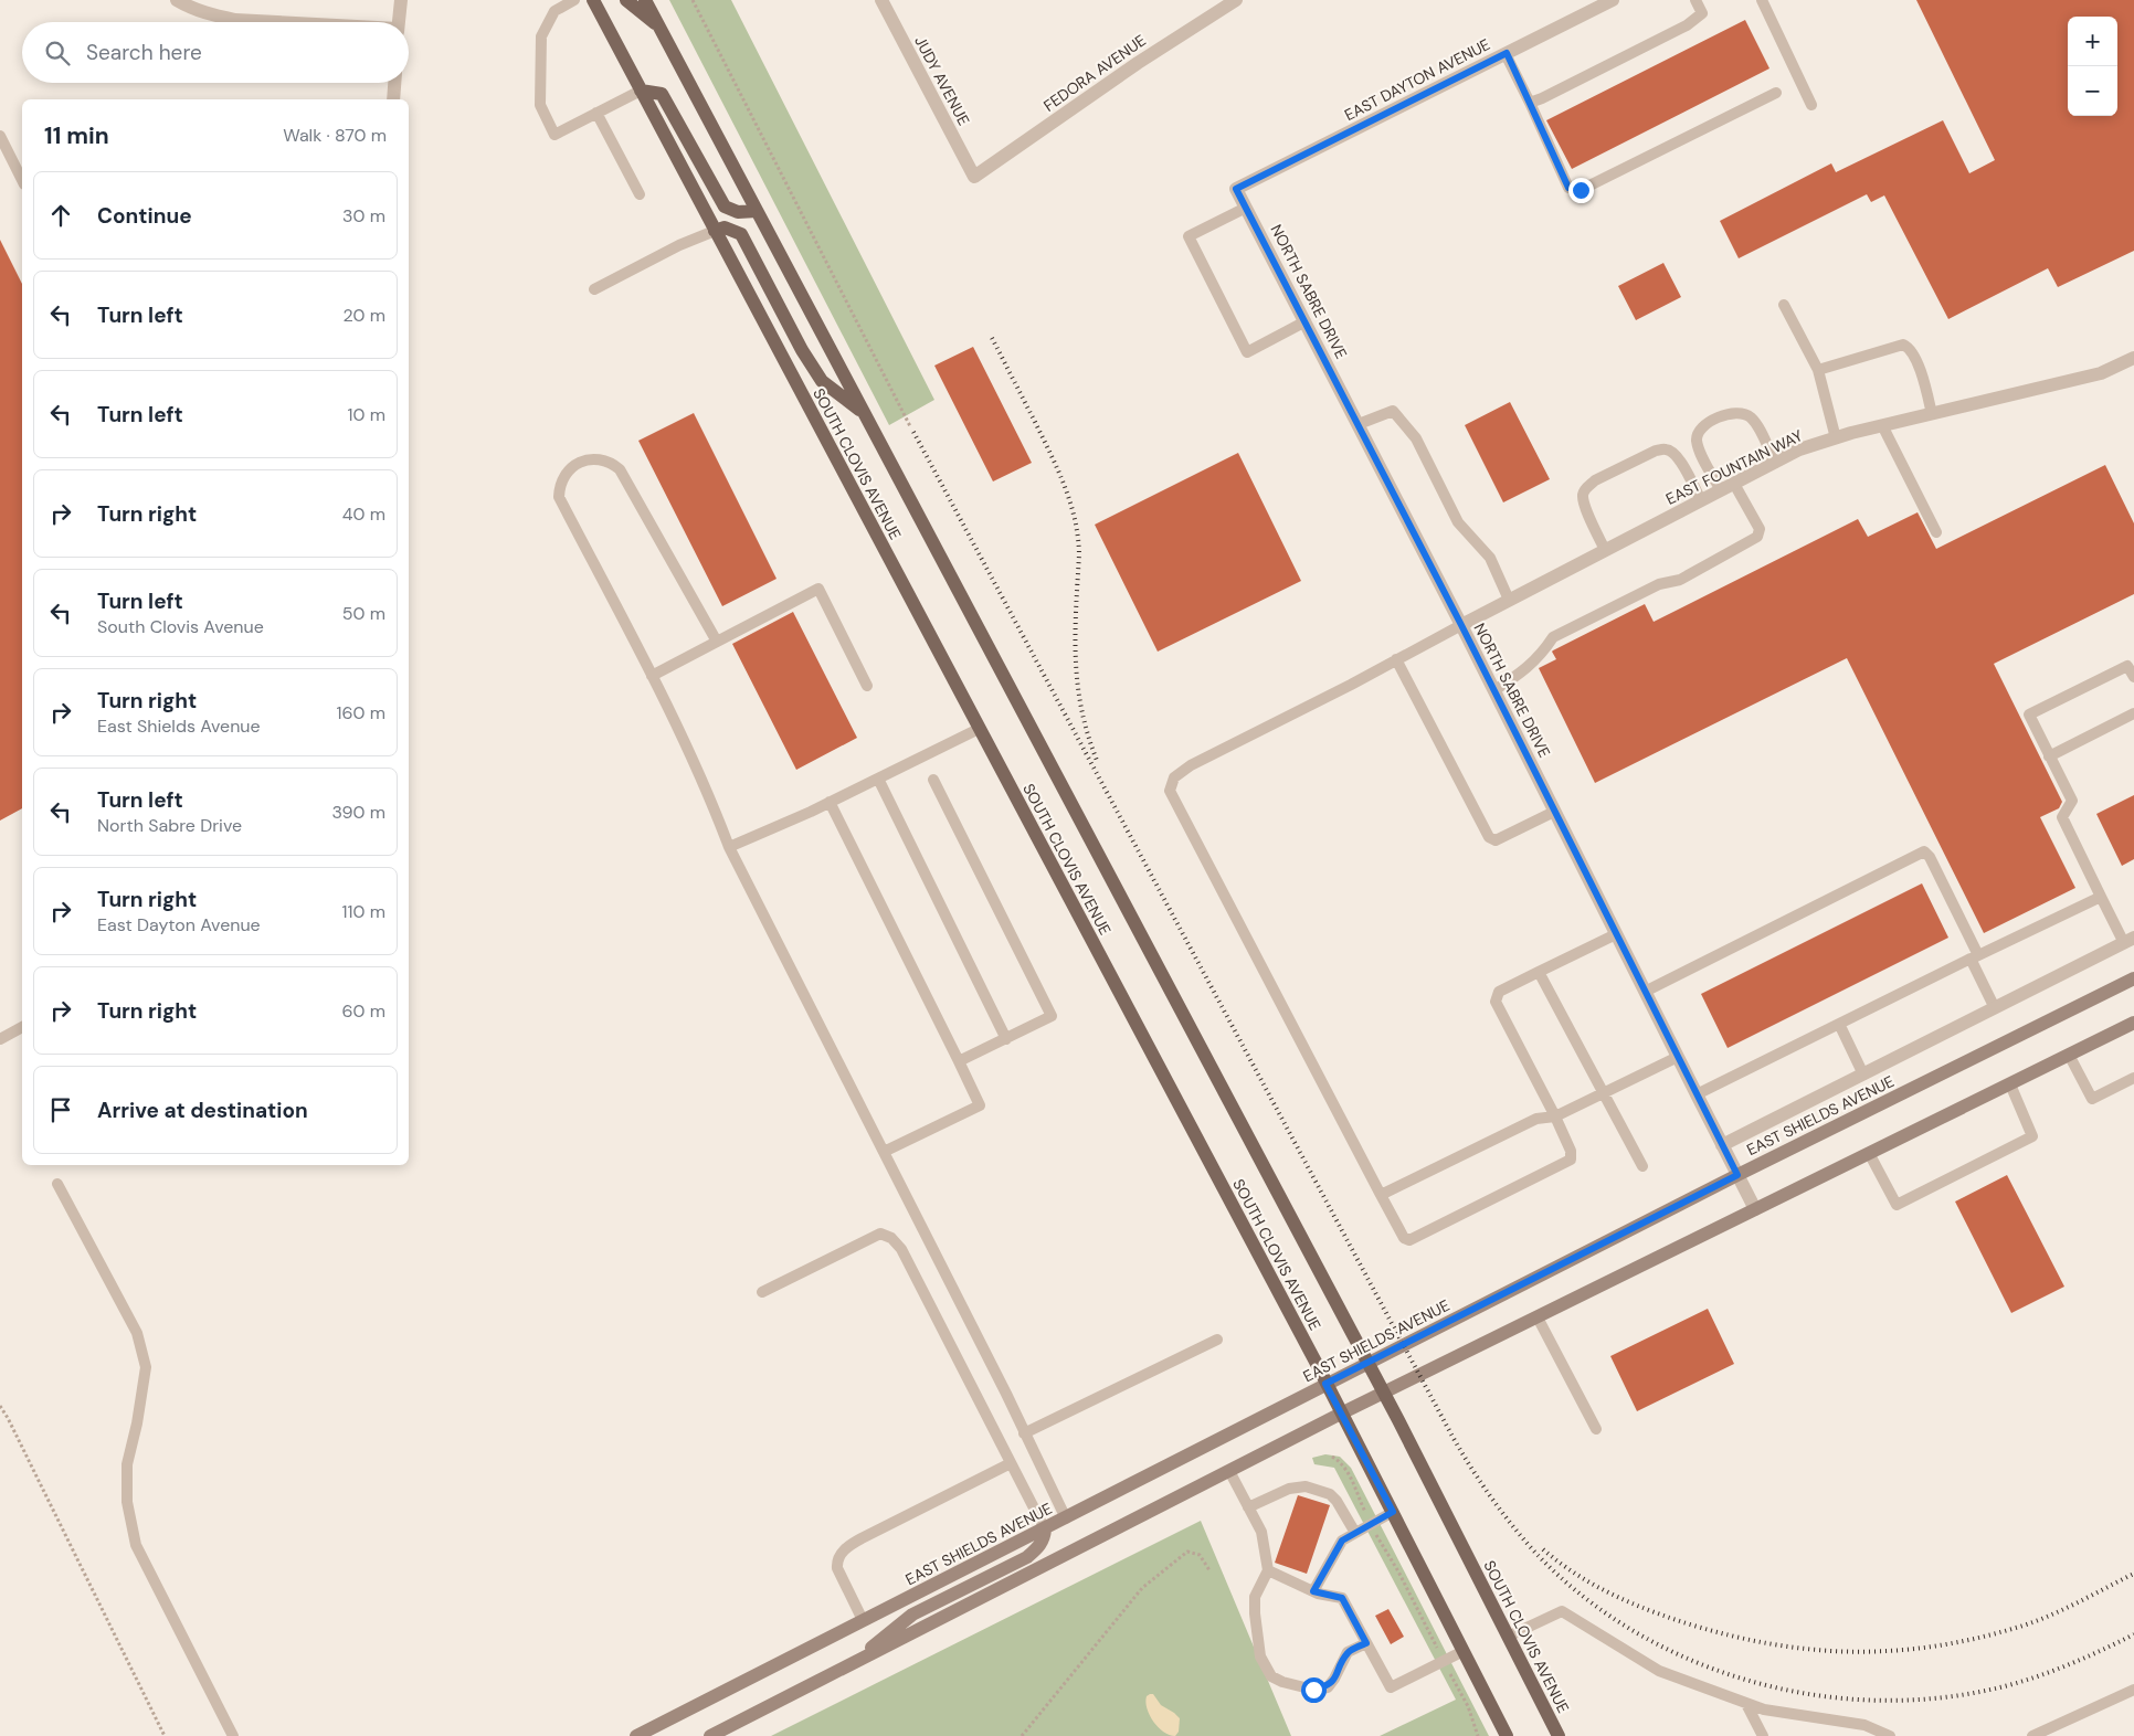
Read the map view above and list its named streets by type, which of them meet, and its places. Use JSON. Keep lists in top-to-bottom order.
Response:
{
  "streets": {
    "main road": ["SOUTH CLOVIS AVENUE", "EAST SHIELDS AVENUE"],
    "street": [
      "FEDORA AVENUE",
      "EAST DAYTON AVENUE",
      "JUDY AVENUE",
      "NORTH SABRE DRIVE",
      "EAST FOUNTAIN WAY"
    ]
  },
  "crossings": [
    ["FEDORA AVENUE", "JUDY AVENUE"],
    ["EAST DAYTON AVENUE", "NORTH SABRE DRIVE"],
    ["NORTH SABRE DRIVE", "EAST FOUNTAIN WAY"],
    ["NORTH SABRE DRIVE", "EAST SHIELDS AVENUE"],
    ["SOUTH CLOVIS AVENUE", "EAST SHIELDS AVENUE"]
  ],
  "page": {
    "map_buttons": ["+", "−"],
    "search": "Search here",
    "heading": ["11 min", "Walk · 870 m"],
    "list": [
      ["Continue", "30 m"],
      ["Turn left", "20 m"],
      ["Turn left", "10 m"],
      ["Turn right", "40 m"],
      ["Turn left", "South Clovis Avenue", "50 m"],
      ["Turn right", "East Shields Avenue", "160 m"],
      ["Turn left", "North Sabre Drive", "390 m"],
      ["Turn right", "East Dayton Avenue", "110 m"],
      ["Turn right", "60 m"],
      "Arrive at destination"
    ]
  }
}
